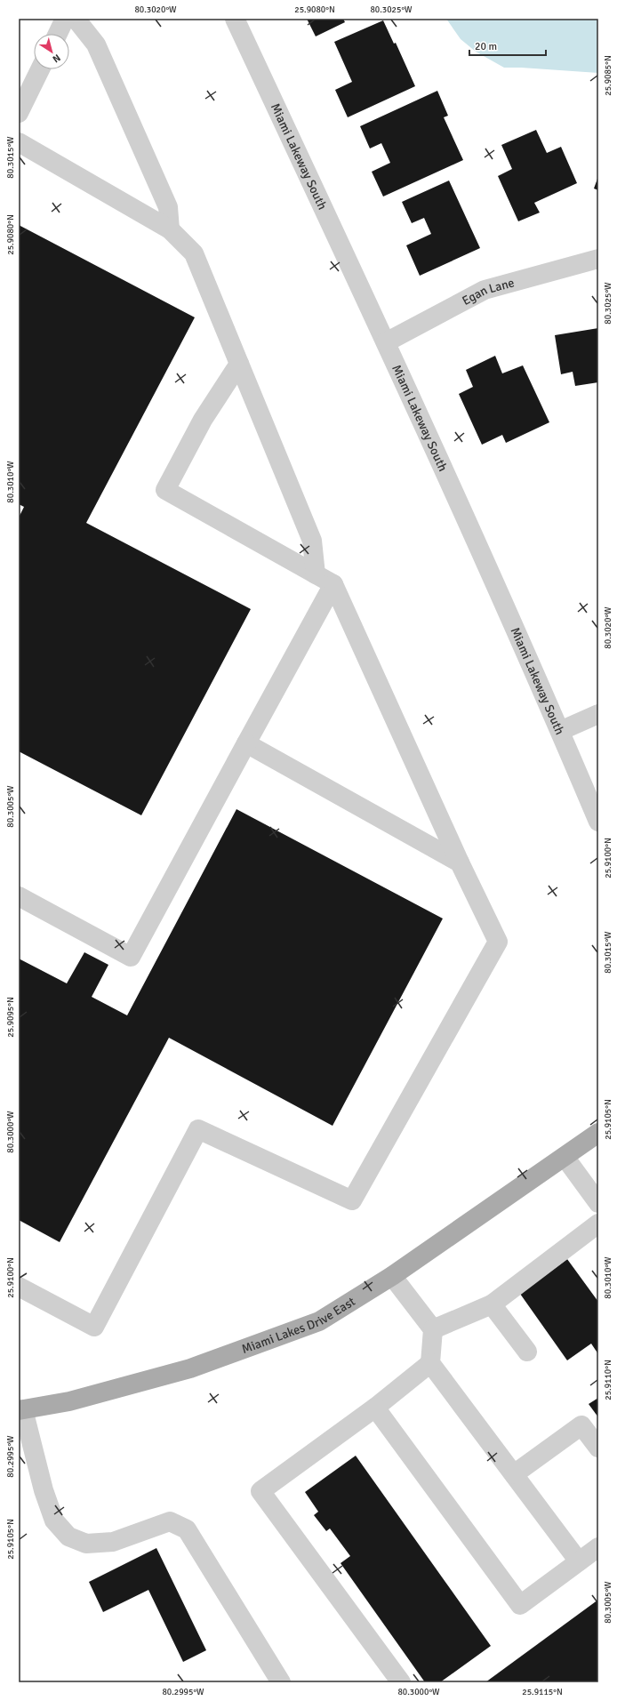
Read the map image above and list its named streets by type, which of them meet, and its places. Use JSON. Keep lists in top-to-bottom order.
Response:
{
  "streets": {
    "main road": ["Miami Lakes Drive East"],
    "street": ["Miami Lakeway South", "Egan Lane"]
  },
  "crossings": [
    ["Miami Lakeway South", "Egan Lane"]
  ],
  "scale_bar": "20 m",
  "north": "bottom right",
  "coordinates": [
    "80.3020°W",
    "25.9080°N",
    "80.3025°W",
    "25.9085°N",
    "80.3015°W",
    "80.3010°W",
    "80.3005°W",
    "25.9100°N",
    "25.9095°N",
    "25.9105°N",
    "80.3000°W",
    "25.9110°N",
    "80.2995°W",
    "25.9115°N"
  ]
}
